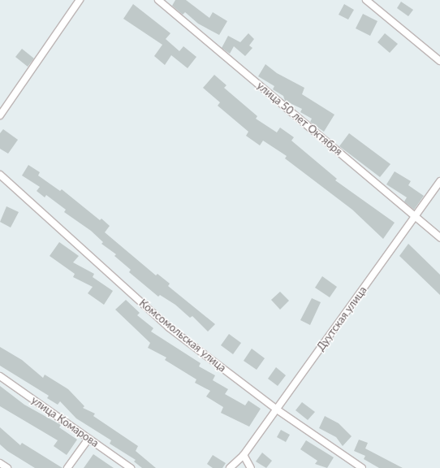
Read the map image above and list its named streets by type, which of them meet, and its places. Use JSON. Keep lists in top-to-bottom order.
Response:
{
  "streets": {
    "street": [
      "улица 50 лет Октября",
      "Дуутская улица",
      "Комсомольская улица",
      "улица Комарова"
    ]
  },
  "crossings": [
    ["улица 50 лет Октября", "Дуутская улица"],
    ["Дуутская улица", "Комсомольская улица"]
  ]
}
